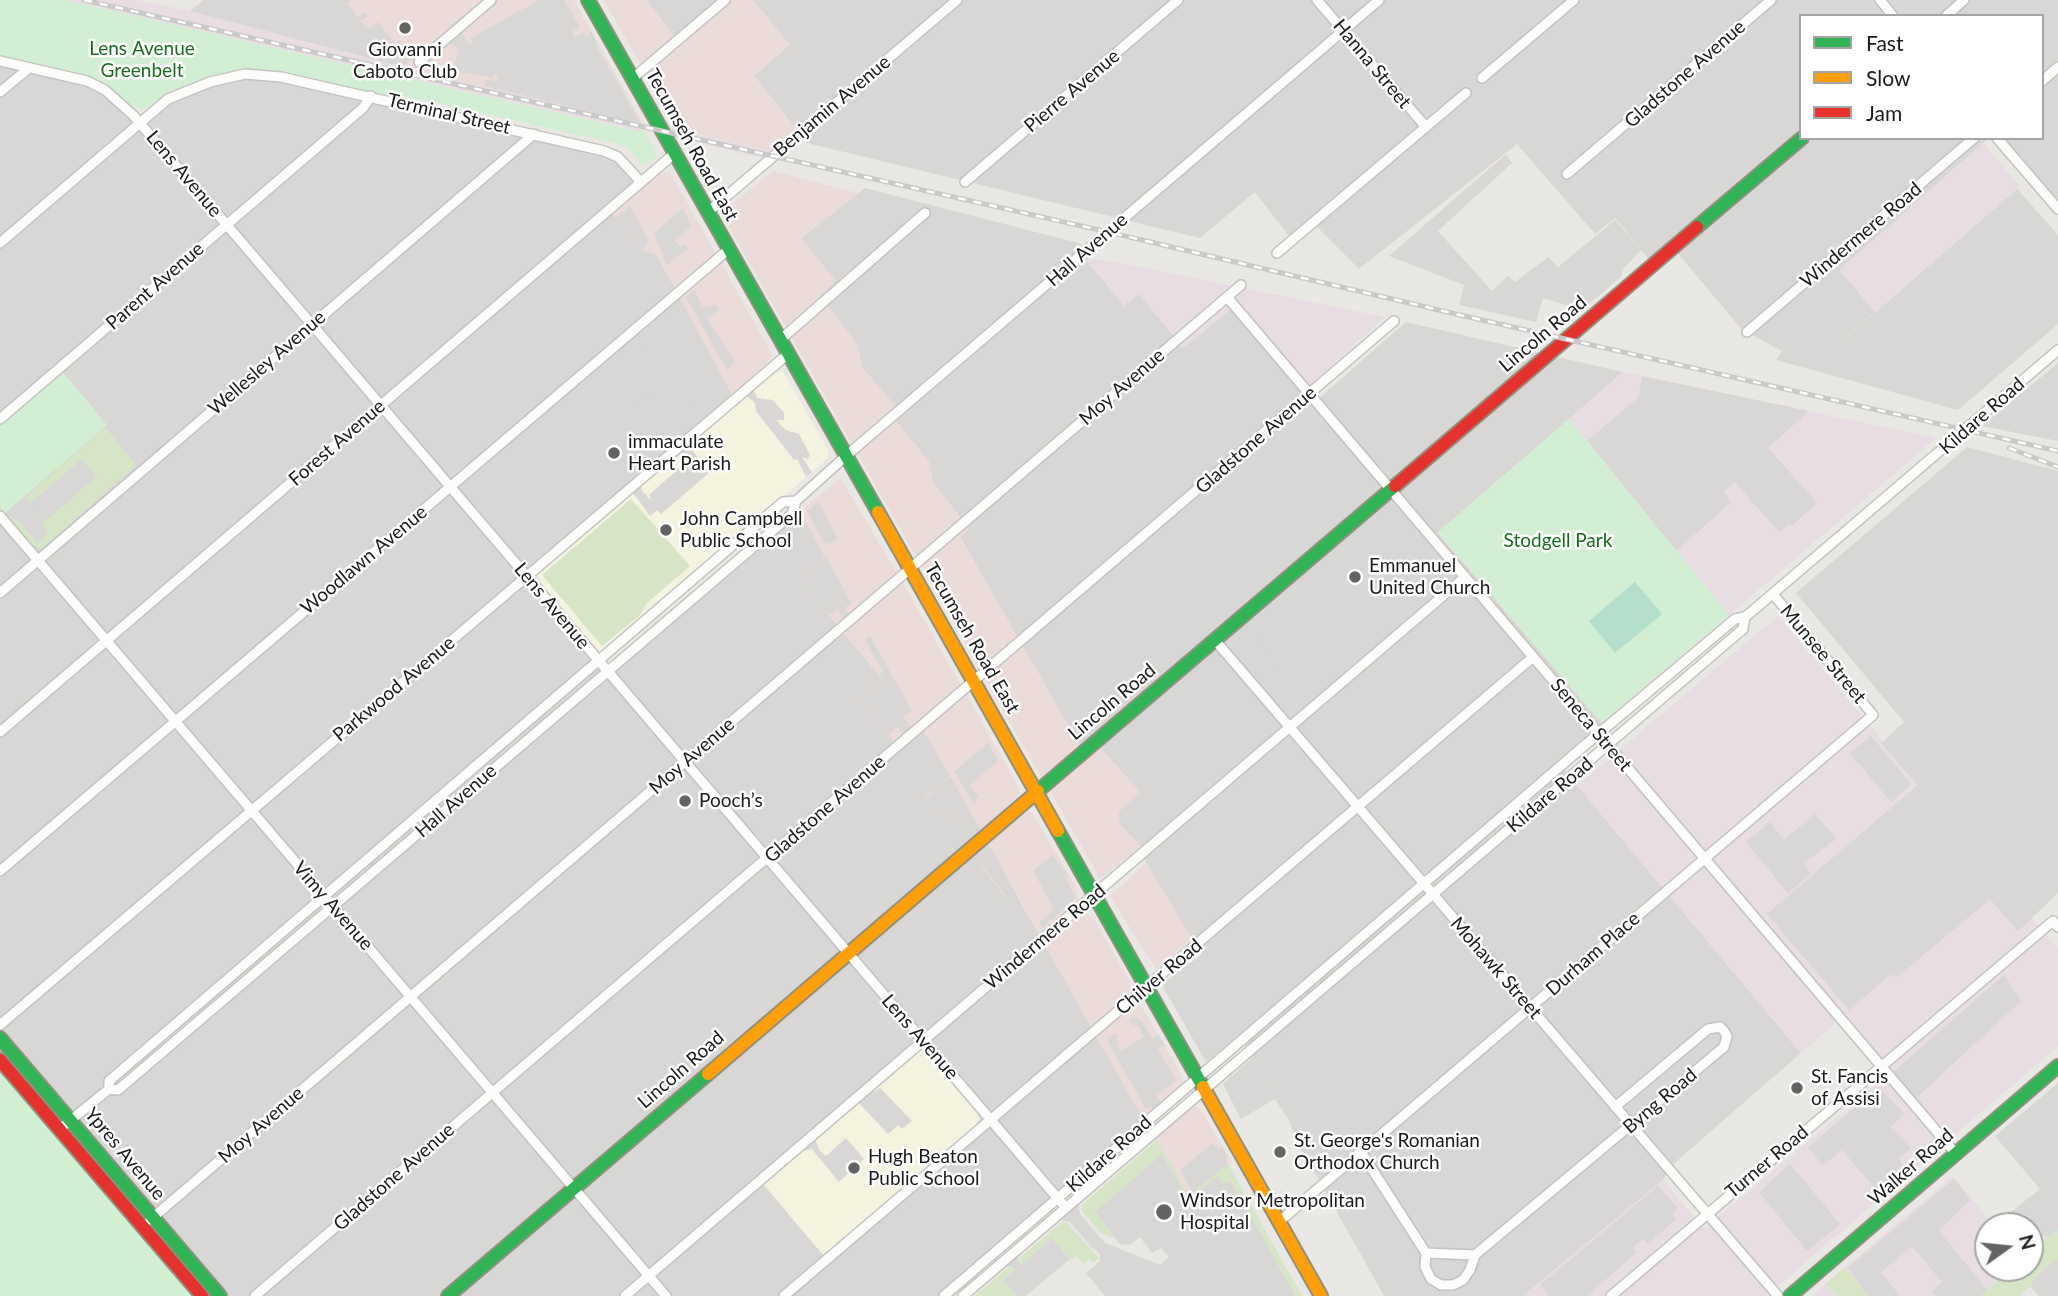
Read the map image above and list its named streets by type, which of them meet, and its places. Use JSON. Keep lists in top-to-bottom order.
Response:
{
  "streets": {
    "main road": [
      "Tecumseh Road East",
      "Lincoln Road",
      "Ypres Avenue",
      "Walker Road"
    ],
    "street": [
      "Hanna Street",
      "Gladstone Avenue",
      "Pierre Avenue",
      "Benjamin Avenue",
      "Terminal Street",
      "Lens Avenue",
      "Windermere Road",
      "Hall Avenue",
      "Parent Avenue",
      "Wellesley Avenue",
      "Moy Avenue",
      "Kildare Road",
      "Forest Avenue",
      "Woodlawn Avenue",
      "Munsee Street",
      "Parkwood Avenue",
      "Seneca Street",
      "Vimy Avenue",
      "Durham Place",
      "Mohawk Street",
      "Chilver Road",
      "Byng Road",
      "Turner Road"
    ]
  },
  "crossings": [
    ["Hanna Street", "Hall Avenue"],
    ["Gladstone Avenue", "Tecumseh Road East"],
    ["Gladstone Avenue", "Lens Avenue"],
    ["Gladstone Avenue", "Seneca Street"],
    ["Gladstone Avenue", "Vimy Avenue"],
    ["Benjamin Avenue", "Tecumseh Road East"],
    ["Terminal Street", "Lens Avenue"],
    ["Terminal Street", "Parent Avenue"],
    ["Terminal Street", "Wellesley Avenue"],
    ["Terminal Street", "Forest Avenue"],
    ["Tecumseh Road East", "Windermere Road"],
    ["Tecumseh Road East", "Hall Avenue"],
    ["Tecumseh Road East", "Lincoln Road"],
    ["Tecumseh Road East", "Moy Avenue"],
    ["Tecumseh Road East", "Kildare Road"],
    ["Tecumseh Road East", "Forest Avenue"],
    ["Tecumseh Road East", "Woodlawn Avenue"],
    ["Tecumseh Road East", "Parkwood Avenue"],
    ["Tecumseh Road East", "Durham Place"],
    ["Tecumseh Road East", "Chilver Road"],
    ["Lens Avenue", "Windermere Road"],
    ["Lens Avenue", "Hall Avenue"],
    ["Lens Avenue", "Parent Avenue"],
    ["Lens Avenue", "Lincoln Road"],
    ["Lens Avenue", "Wellesley Avenue"],
    ["Lens Avenue", "Moy Avenue"],
    ["Lens Avenue", "Kildare Road"],
    ["Lens Avenue", "Forest Avenue"],
    ["Lens Avenue", "Woodlawn Avenue"],
    ["Lens Avenue", "Parkwood Avenue"],
    ["Lens Avenue", "Chilver Road"],
    ["Windermere Road", "Seneca Street"],
    ["Windermere Road", "Vimy Avenue"],
    ["Windermere Road", "Mohawk Street"],
    ["Hall Avenue", "Vimy Avenue"],
    ["Hall Avenue", "Ypres Avenue"],
    ["Lincoln Road", "Seneca Street"],
    ["Lincoln Road", "Vimy Avenue"],
    ["Lincoln Road", "Mohawk Street"],
    ["Wellesley Avenue", "Vimy Avenue"],
    ["Moy Avenue", "Seneca Street"],
    ["Moy Avenue", "Vimy Avenue"],
    ["Moy Avenue", "Ypres Avenue"],
    ["Kildare Road", "Munsee Street"],
    ["Kildare Road", "Seneca Street"],
    ["Kildare Road", "Mohawk Street"],
    ["Forest Avenue", "Vimy Avenue"],
    ["Woodlawn Avenue", "Vimy Avenue"],
    ["Munsee Street", "Durham Place"],
    ["Parkwood Avenue", "Vimy Avenue"],
    ["Seneca Street", "Durham Place"],
    ["Seneca Street", "Chilver Road"],
    ["Seneca Street", "Turner Road"],
    ["Seneca Street", "Walker Road"],
    ["Durham Place", "Mohawk Street"],
    ["Durham Place", "Byng Road"],
    ["Mohawk Street", "Chilver Road"],
    ["Mohawk Street", "Byng Road"],
    ["Mohawk Street", "Turner Road"]
  ],
  "parks": ["Lens Avenue Greenbelt", "Stodgell Park"],
  "places": [
    "Giovanni Caboto Club",
    "immaculate Heart Parish",
    "John Campbell Public School",
    "Emmanuel United Church",
    "Pooch’s",
    "St. Fancis of Assisi",
    "St. George's Romanian Orthodox Church",
    "Hugh Beaton Public School",
    "Windsor Metropolitan Hospital"
  ],
  "legend": ["Fast", "Slow", "Jam"],
  "north": "right"
}
